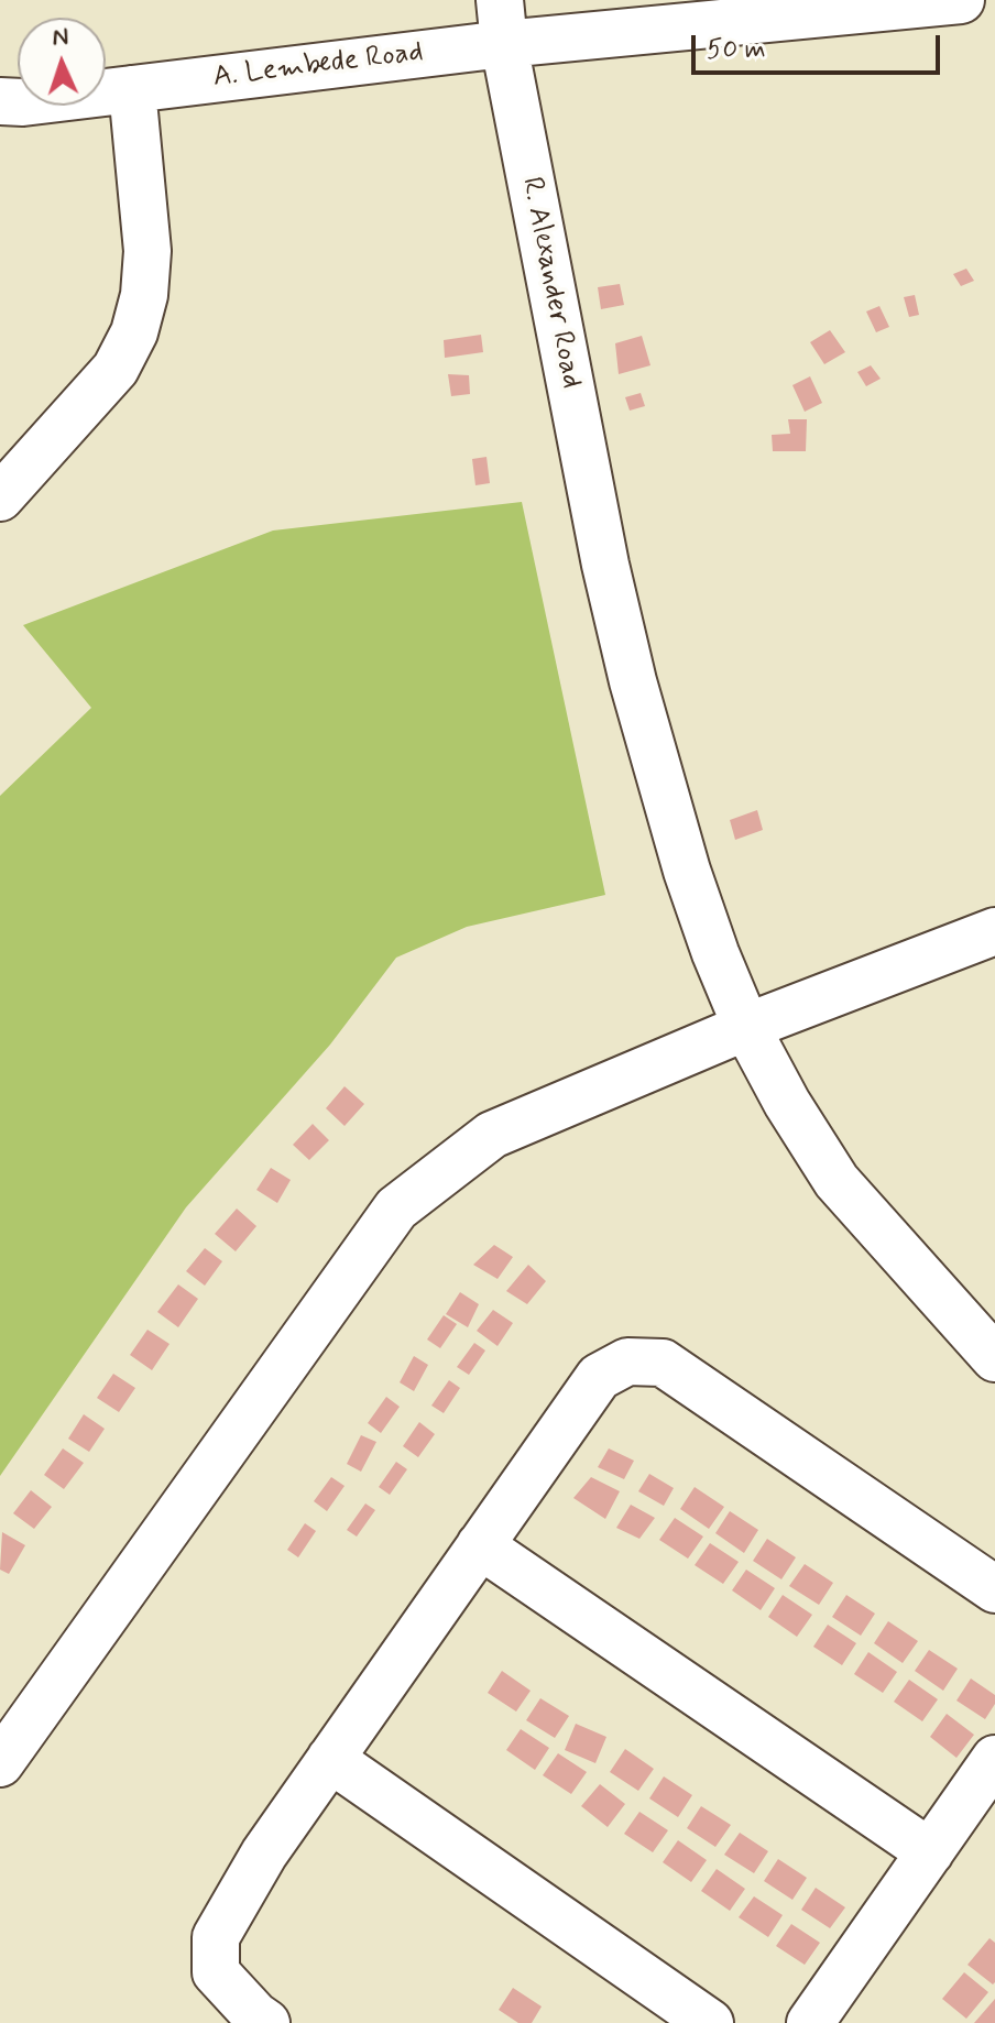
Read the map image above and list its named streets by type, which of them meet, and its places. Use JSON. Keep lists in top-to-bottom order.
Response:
{
  "streets": {
    "street": ["A. Lembede Road", "R. Alexander Road"]
  },
  "crossings": [
    ["A. Lembede Road", "R. Alexander Road"]
  ],
  "scale_bar": "50 m",
  "north": "top"
}
